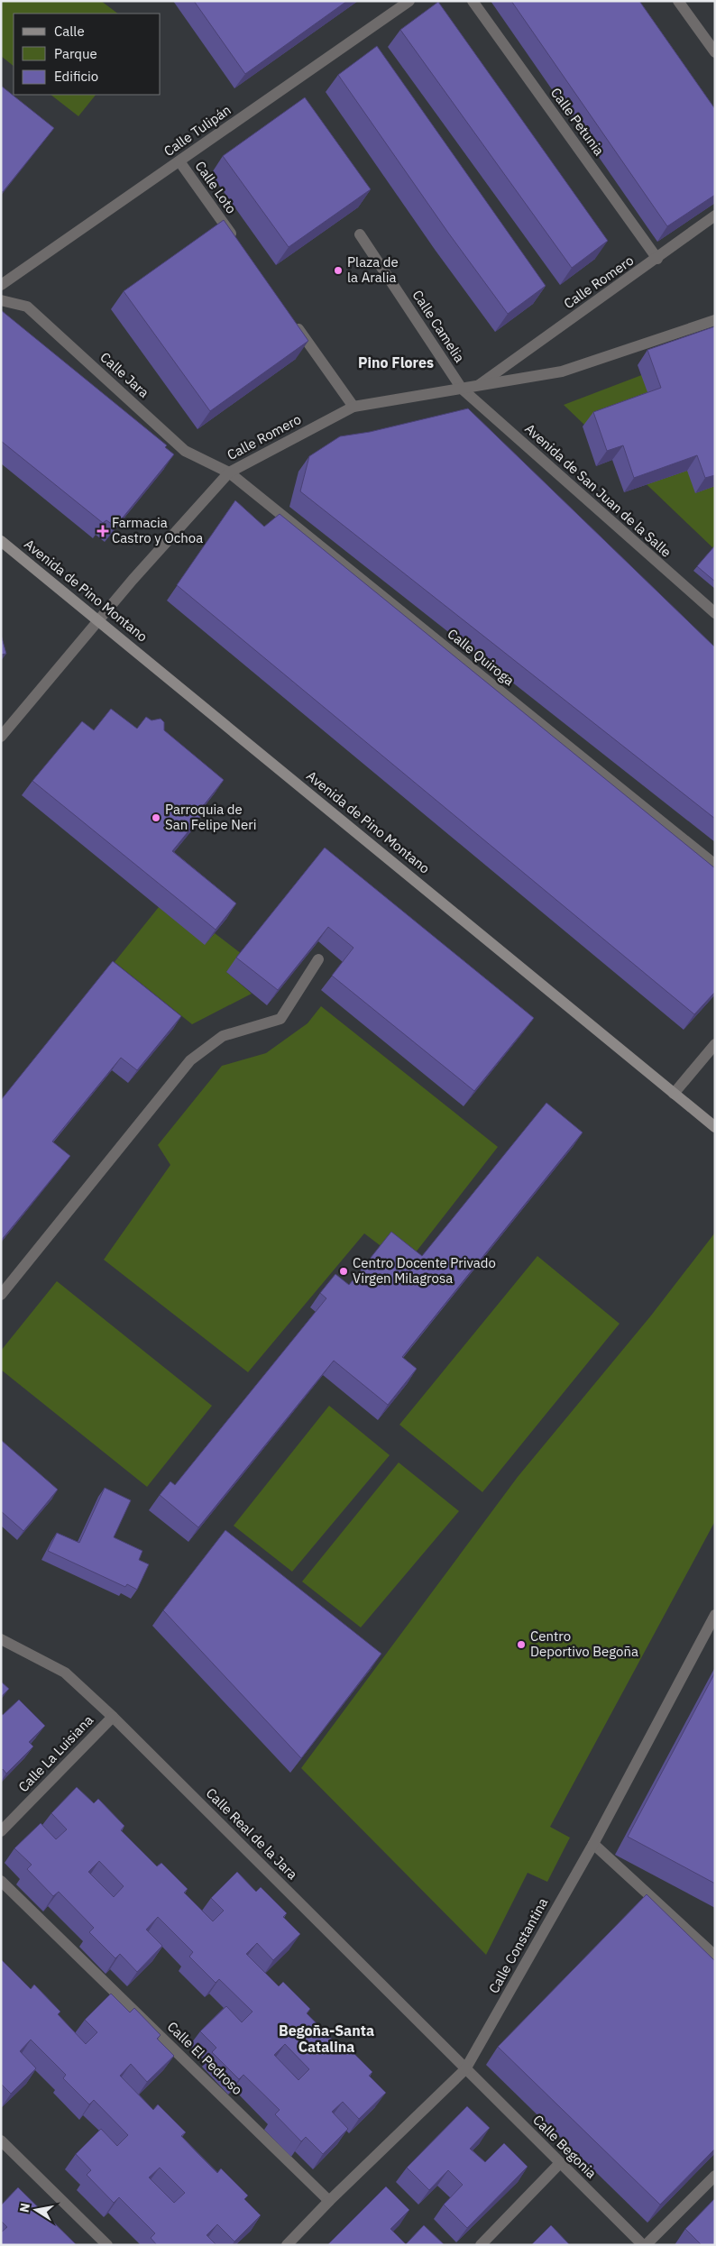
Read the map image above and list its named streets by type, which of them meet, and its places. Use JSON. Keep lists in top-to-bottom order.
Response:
{
  "streets": {
    "street": [
      "Calle Petunia",
      "Calle Tulipán",
      "Calle Loto",
      "Calle Romero",
      "Calle Camelia",
      "Calle Jara",
      "Avenida de San Juan de la Salle",
      "Avenida de Pino Montano",
      "Calle Quiroga",
      "Calle La Luisiana",
      "Calle Real de la Jara",
      "Calle Constantina",
      "Calle El Pedroso",
      "Calle Begonia"
    ]
  },
  "crossings": [
    ["Calle Petunia", "Calle Romero"],
    ["Calle Tulipán", "Calle Loto"],
    ["Calle Romero", "Calle Camelia"],
    ["Calle Romero", "Calle Jara"],
    ["Calle Romero", "Avenida de San Juan de la Salle"],
    ["Calle Romero", "Avenida de Pino Montano"],
    ["Calle Romero", "Calle Quiroga"],
    ["Calle Camelia", "Avenida de San Juan de la Salle"],
    ["Calle Jara", "Calle Quiroga"],
    ["Calle La Luisiana", "Calle Real de la Jara"],
    ["Calle Real de la Jara", "Calle Constantina"],
    ["Calle Real de la Jara", "Calle Begonia"],
    ["Calle Constantina", "Calle El Pedroso"],
    ["Calle Constantina", "Calle Begonia"]
  ],
  "districts": ["Pino Flores", "Begoña-Santa Catalina"],
  "places": {
    "other": [
      "Plaza de la Aralia",
      "Parroquia de San Felipe Neri",
      "Centro Docente Privado Virgen Milagrosa",
      "Centro Deportivo Begoña"
    ],
    "health": ["Farmacia Castro y Ochoa"]
  },
  "legend": ["Calle", "Parque", "Edificio"],
  "north": "left"
}
